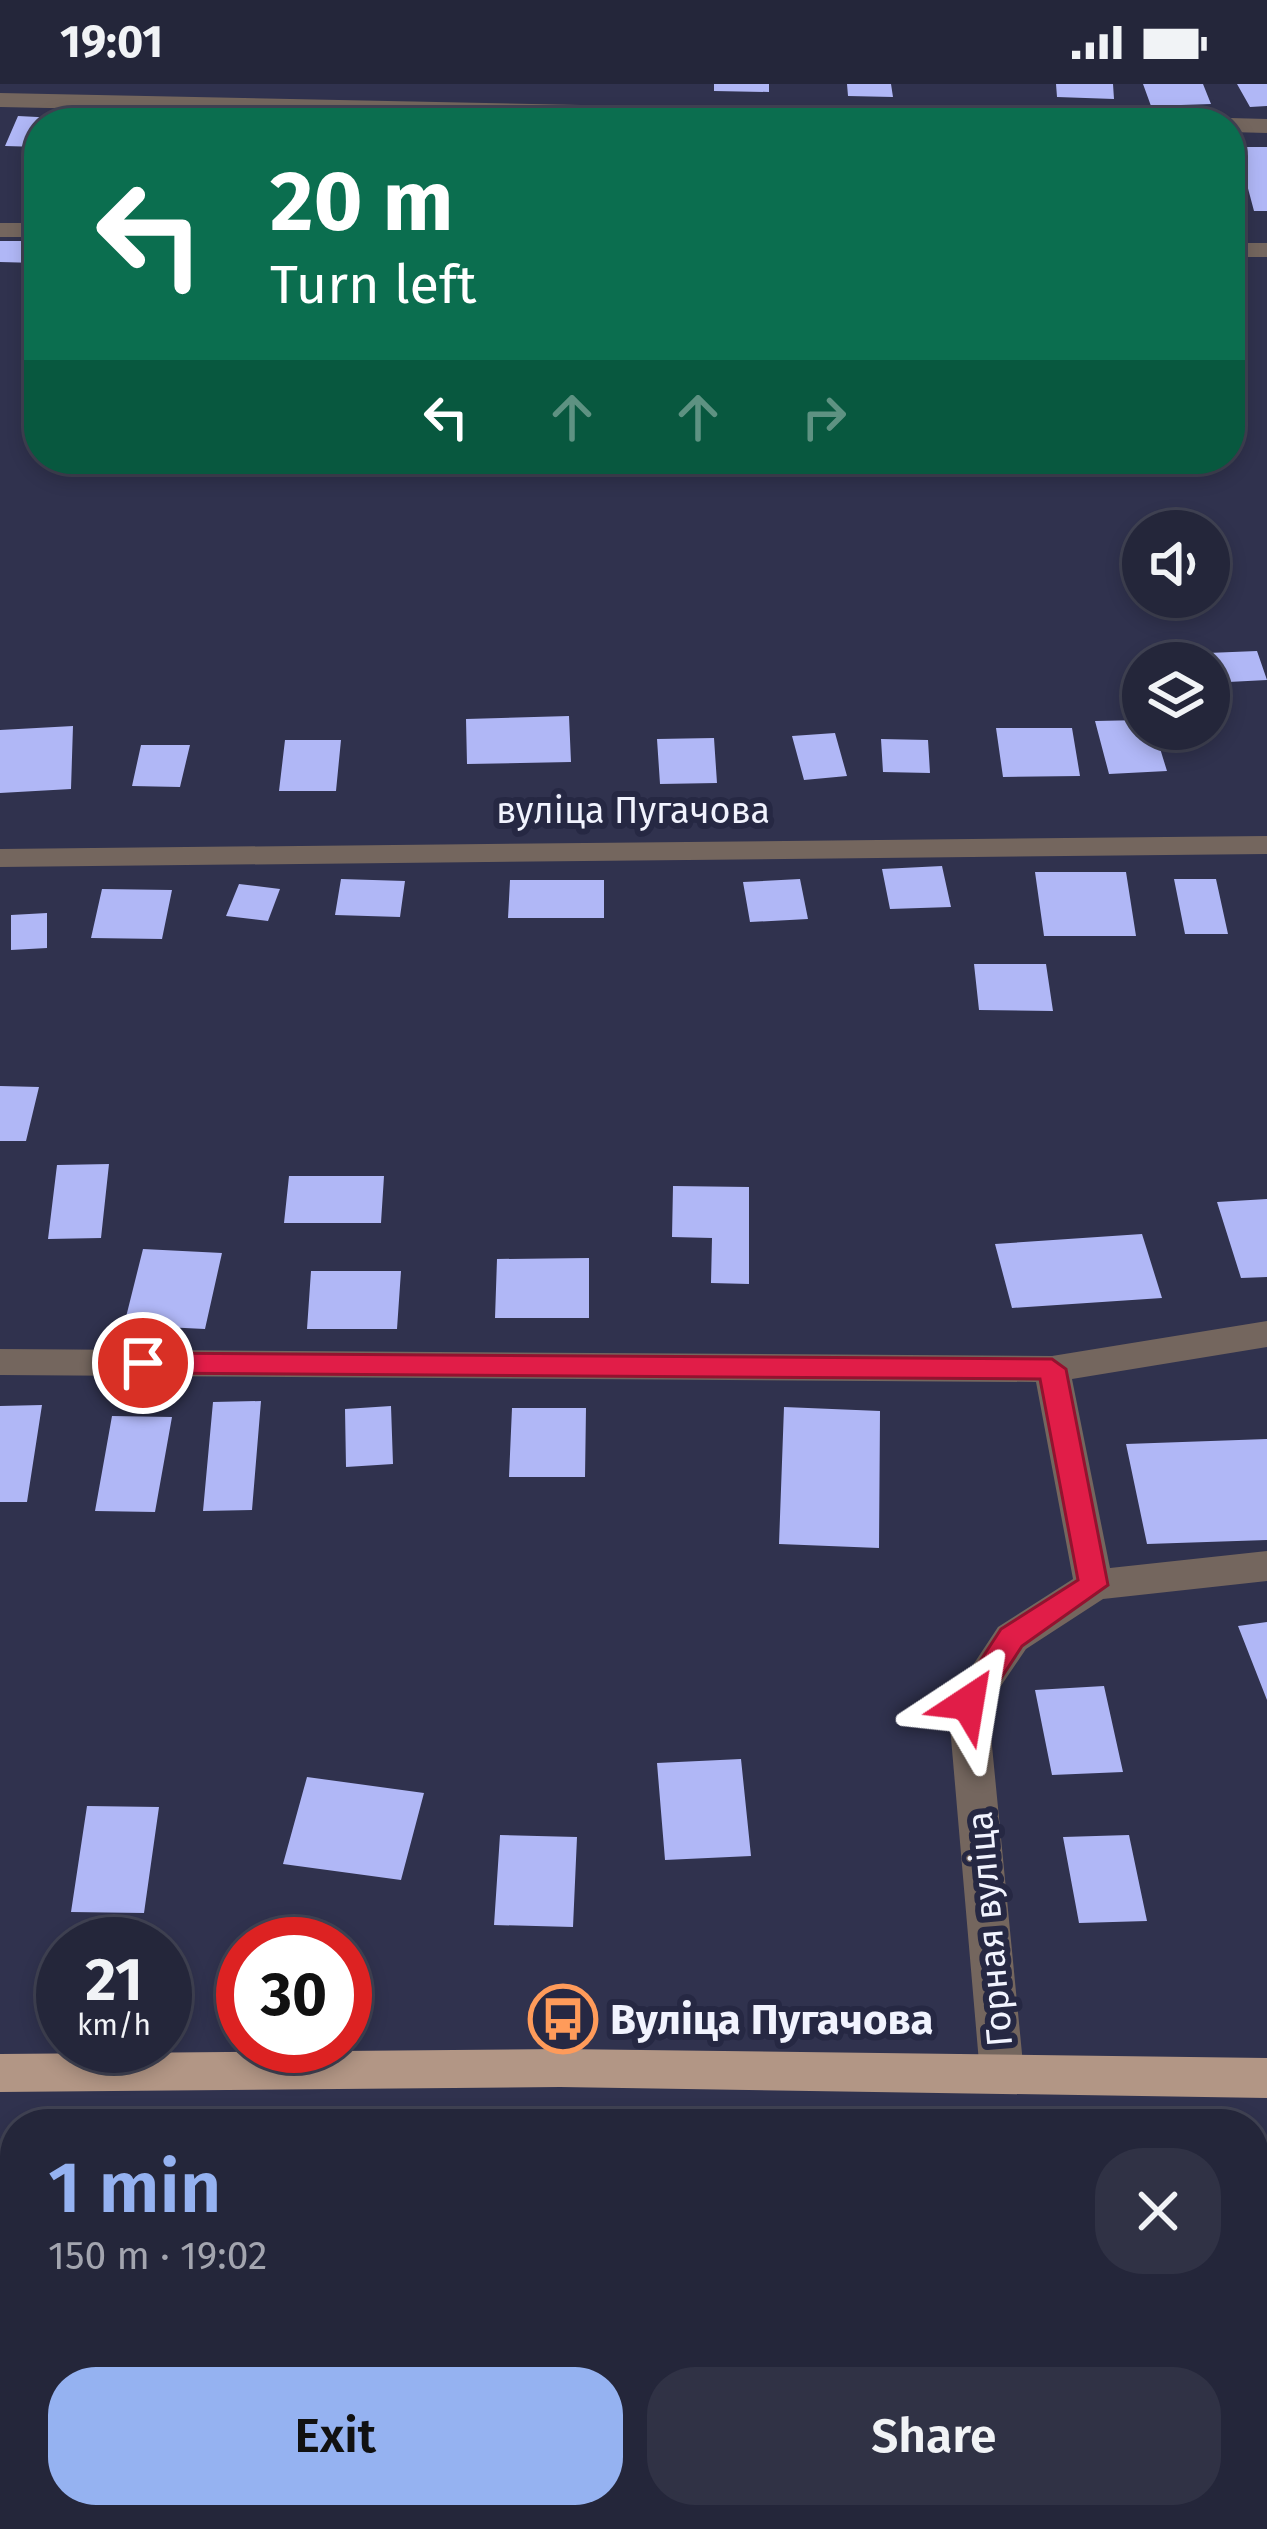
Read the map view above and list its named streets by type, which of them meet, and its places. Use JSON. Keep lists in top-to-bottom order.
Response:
{
  "streets": {
    "street": ["вуліца Пугачова", "Горная вуліца"]
  },
  "places": {
    "bus stop": ["Вуліца Пугачова"]
  },
  "page": {
    "status": "19:01",
    "turn": ["20 m", "Turn left"],
    "speed": "21 km/h",
    "limit": "30",
    "heading": ["1 min", "150 m · 19:02"],
    "buttons": ["Exit", "Share"]
  }
}
